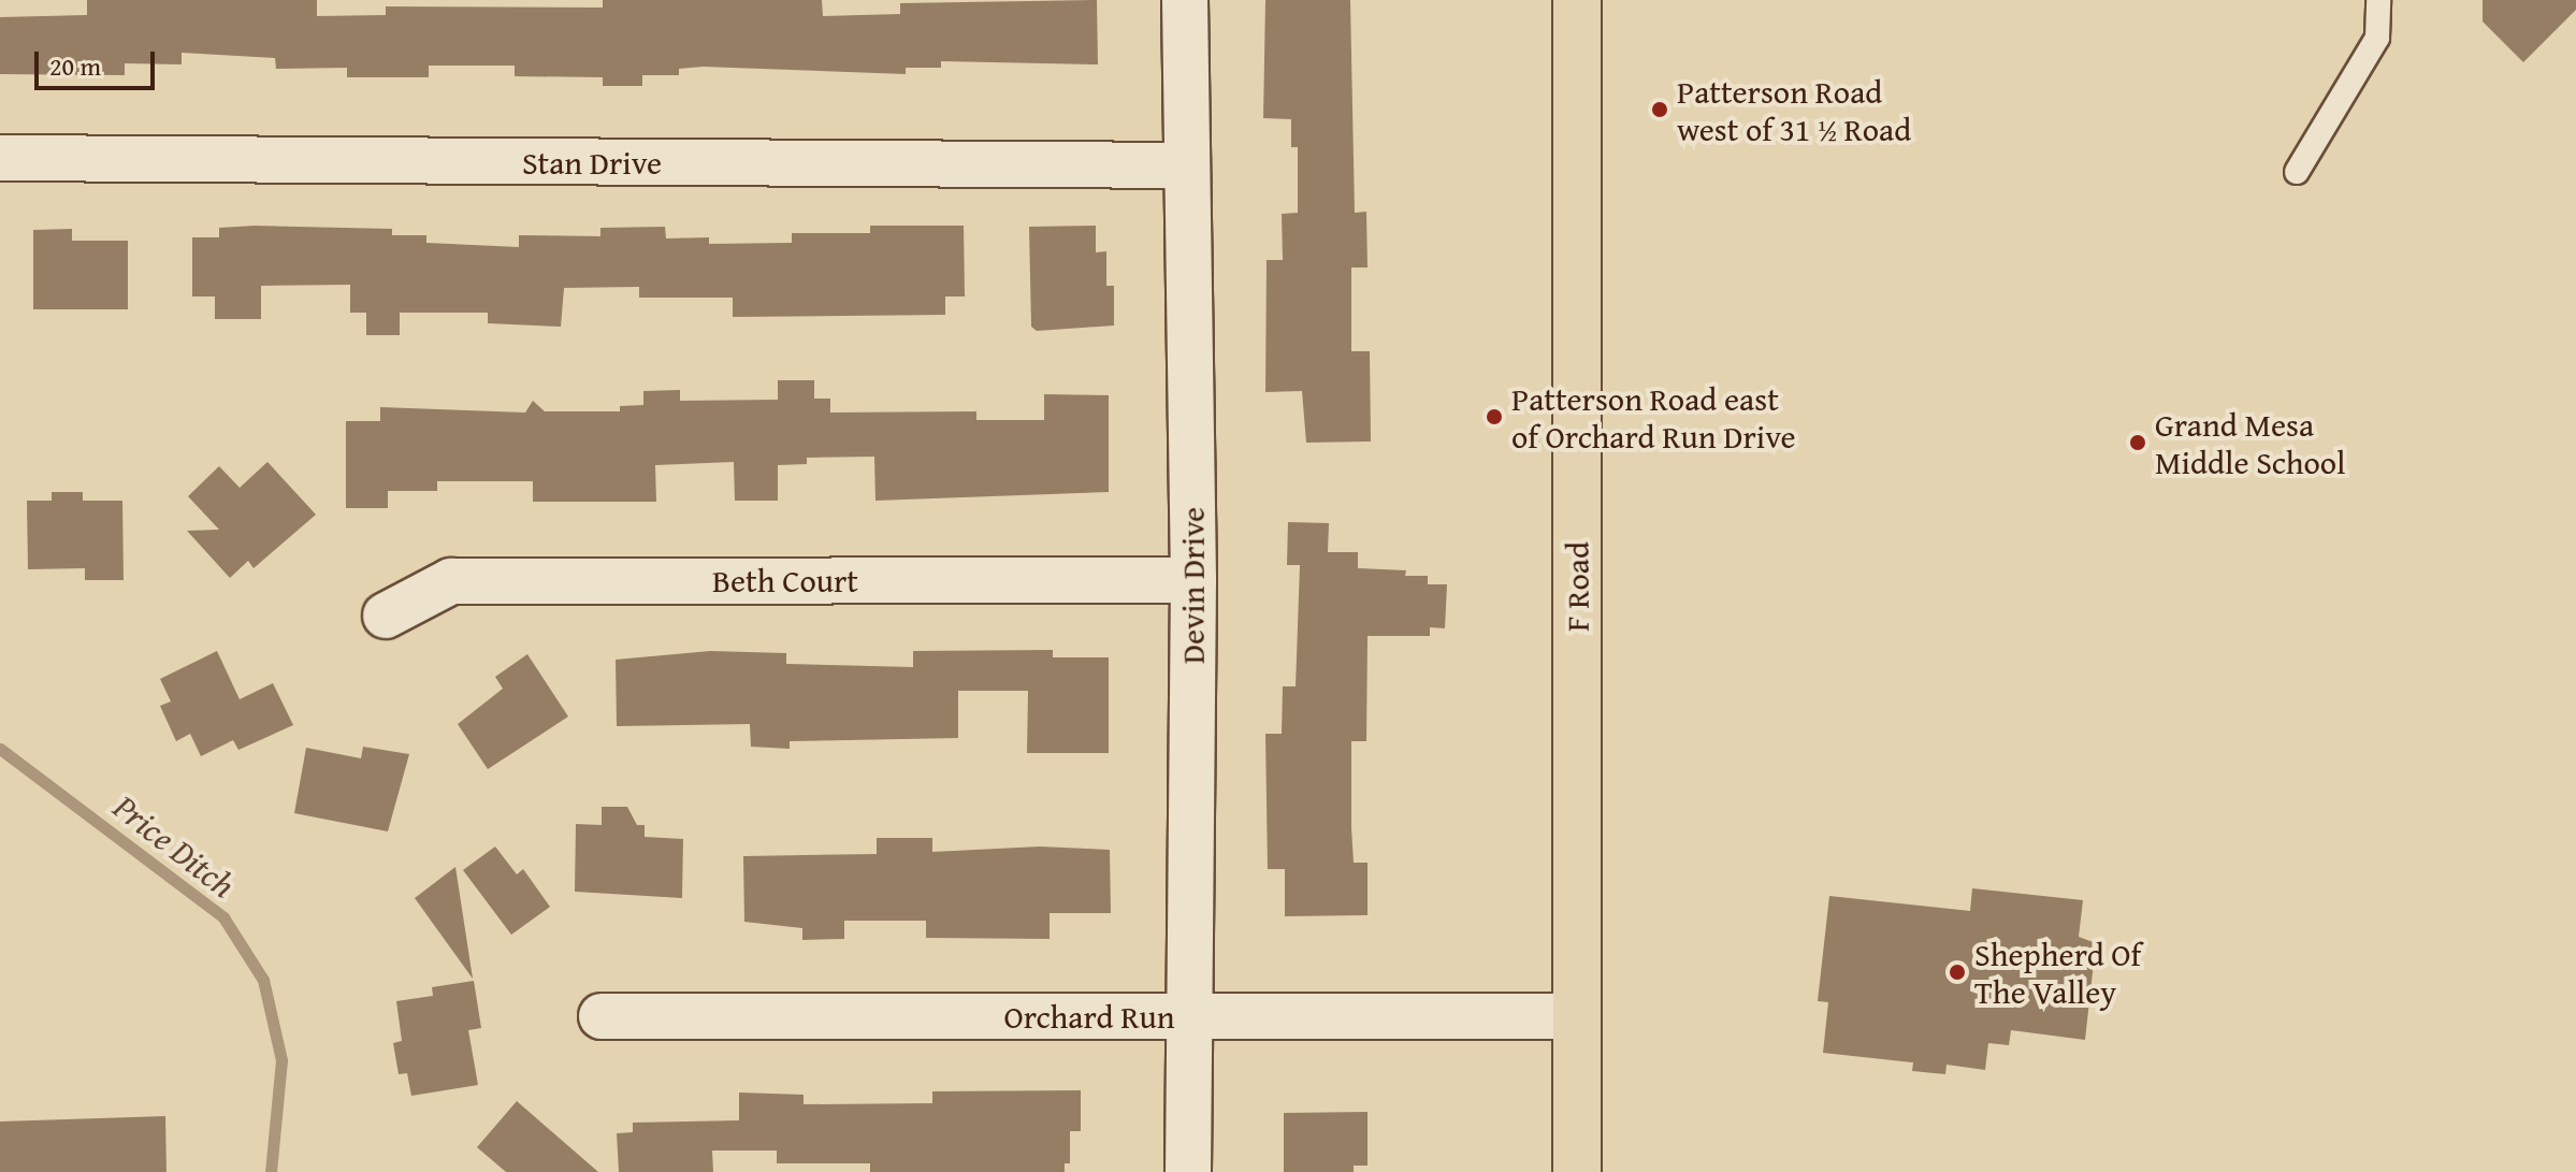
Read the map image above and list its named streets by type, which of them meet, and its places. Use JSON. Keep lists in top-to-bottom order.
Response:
{
  "streets": {
    "main road": ["F Road"],
    "street": [
      "Stan Drive",
      "Beth Court",
      "Devin Drive",
      "Orchard Run"
    ]
  },
  "crossings": [
    ["Stan Drive", "Devin Drive"],
    ["Beth Court", "Devin Drive"],
    ["Devin Drive", "Orchard Run"],
    ["F Road", "Orchard Run"]
  ],
  "water": ["Price Ditch"],
  "places": [
    "Patterson Road west of 31 ½ Road",
    "Patterson Road east of Orchard Run Drive",
    "Grand Mesa Middle School",
    "Shepherd Of The Valley"
  ],
  "scale_bar": "20 m"
}
